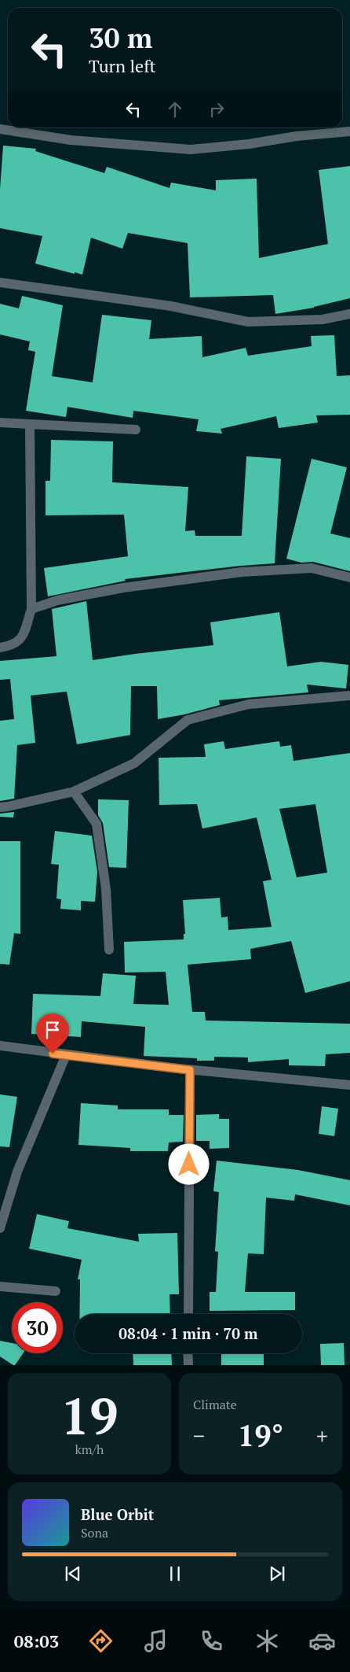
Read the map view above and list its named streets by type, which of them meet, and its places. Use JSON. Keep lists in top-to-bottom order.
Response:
{
  "page": {
    "turn": ["30 m", "Turn left"],
    "limit": "30",
    "trip": "08:04 · 1 min · 70 m",
    "tile": [
      ["19", "km/h"],
      "Climate"
    ],
    "heat": ["−", "19°", "+"],
    "song": ["Blue Orbit", "Sona"],
    "tabs": "08:03"
  }
}
